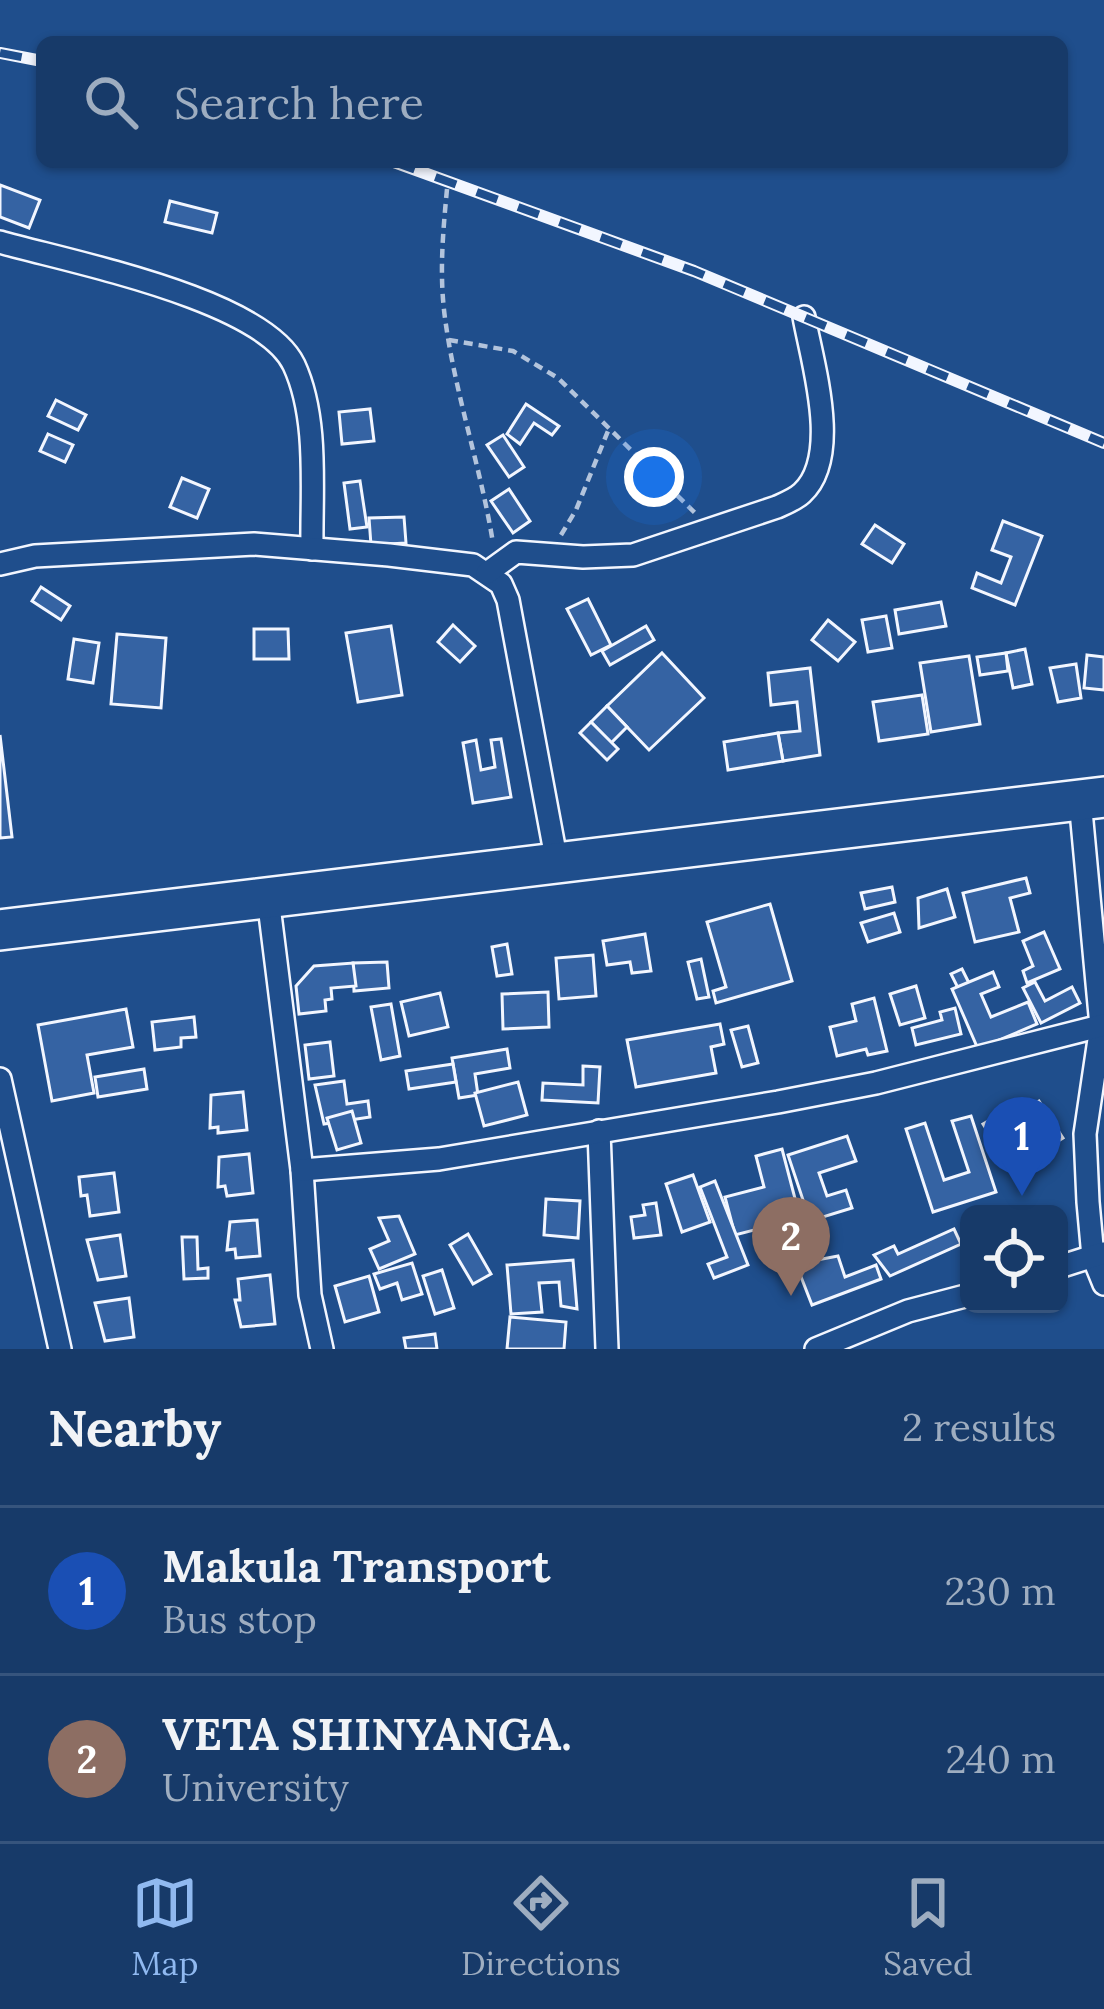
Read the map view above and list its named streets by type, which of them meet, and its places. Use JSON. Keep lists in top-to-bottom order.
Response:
{
  "page": {
    "search": "Search here",
    "pins": ["1", "2"],
    "heading": ["Nearby", "2 results"],
    "list": [
      {
        "mark": "1",
        "name": "Makula Transport",
        "note": "Bus stop",
        "value": "230 m"
      },
      {
        "mark": "2",
        "name": "VETA SHINYANGA.",
        "note": "University",
        "value": "240 m"
      }
    ],
    "nav": ["Map", "Directions", "Saved"]
  }
}
